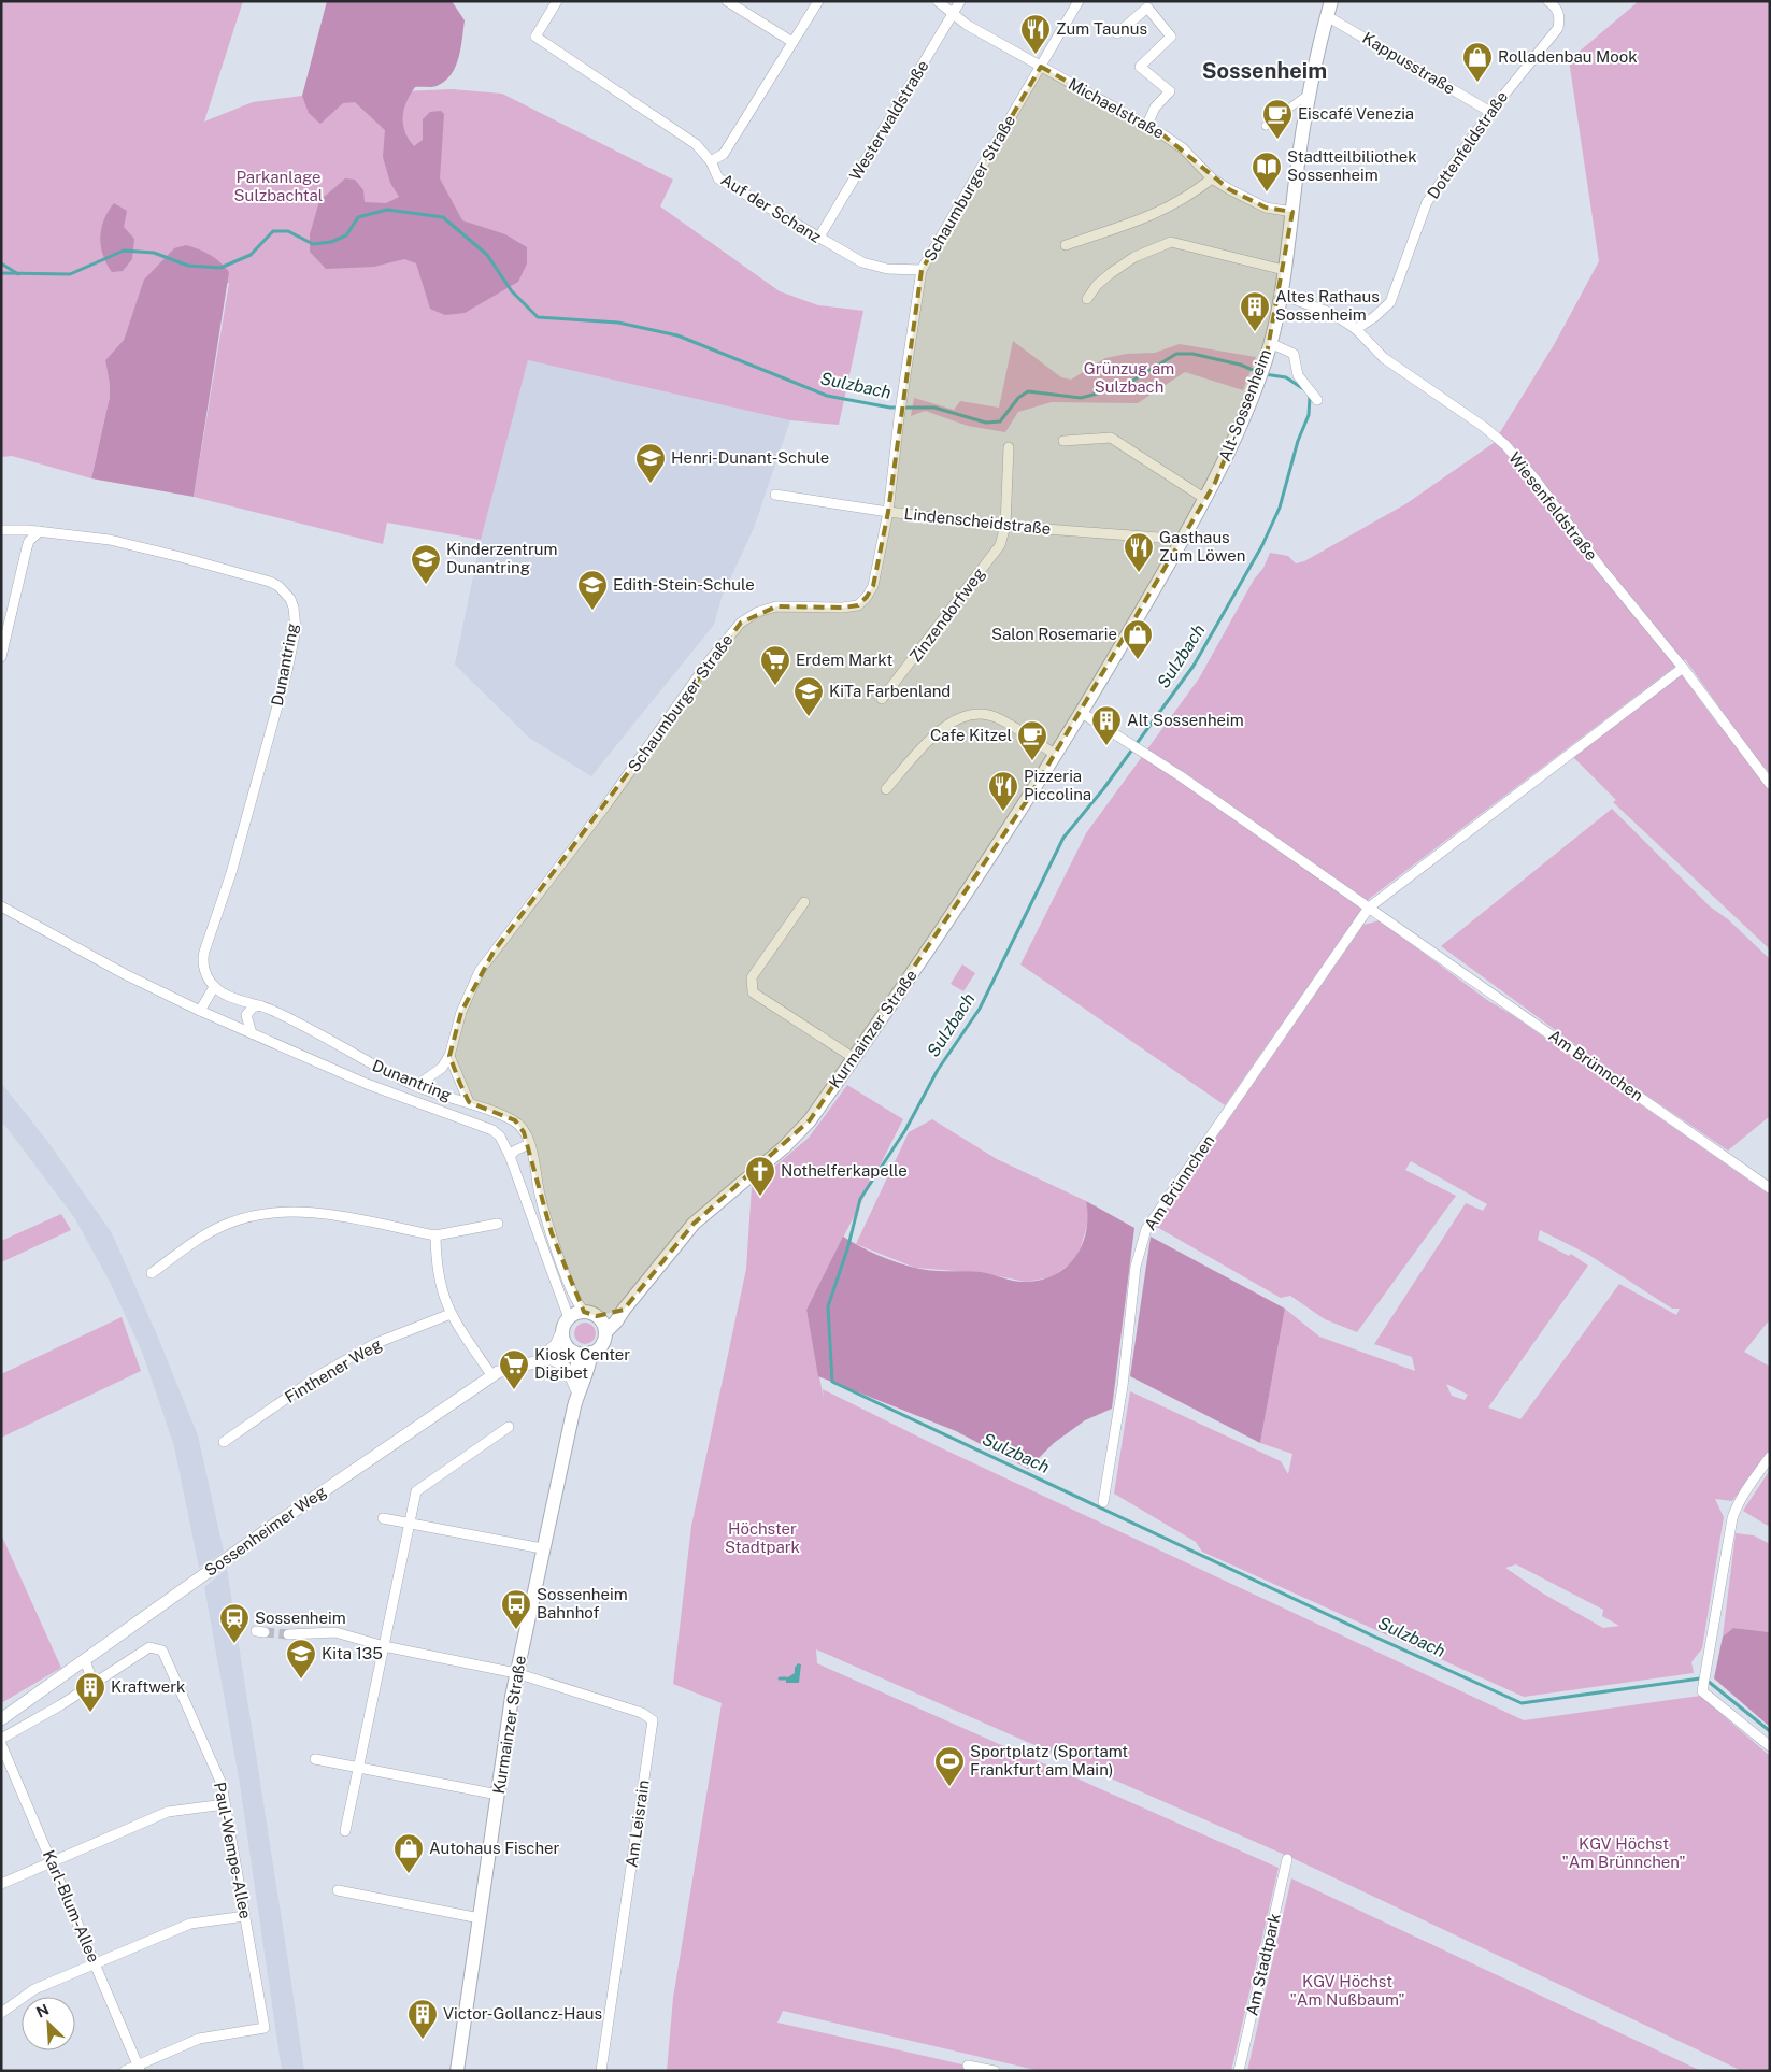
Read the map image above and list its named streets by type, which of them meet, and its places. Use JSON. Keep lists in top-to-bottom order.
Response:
{
  "streets": {
    "main road": ["Alt-Sossenheim", "Kurmainzer Straße"],
    "street": [
      "Kappusstraße",
      "Michaelstraße",
      "Westerwaldstraße",
      "Dottenfeldstraße",
      "Schaumburger Straße",
      "Auf der Schanz",
      "Wiesenfeldstraße",
      "Lindenscheidstraße",
      "Zinzendorfweg",
      "Dunantring",
      "Am Brünnchen",
      "Finthener Weg",
      "Sossenheimer Weg",
      "Am Leisrain",
      "Paul-Wempe-Allee",
      "Karl-Blum-Allee",
      "Am Stadtpark"
    ]
  },
  "crossings": [
    ["Kappusstraße", "Dottenfeldstraße"],
    ["Kappusstraße", "Alt-Sossenheim"],
    ["Michaelstraße", "Westerwaldstraße"],
    ["Michaelstraße", "Schaumburger Straße"],
    ["Michaelstraße", "Alt-Sossenheim"],
    ["Westerwaldstraße", "Auf der Schanz"],
    ["Dottenfeldstraße", "Wiesenfeldstraße"],
    ["Schaumburger Straße", "Auf der Schanz"],
    ["Schaumburger Straße", "Lindenscheidstraße"],
    ["Alt-Sossenheim", "Wiesenfeldstraße"],
    ["Alt-Sossenheim", "Lindenscheidstraße"],
    ["Alt-Sossenheim", "Kurmainzer Straße"],
    ["Alt-Sossenheim", "Am Brünnchen"],
    ["Wiesenfeldstraße", "Am Brünnchen"],
    ["Lindenscheidstraße", "Zinzendorfweg"],
    ["Dunantring", "Kurmainzer Straße"],
    ["Dunantring", "Sossenheimer Weg"],
    ["Kurmainzer Straße", "Am Brünnchen"],
    ["Kurmainzer Straße", "Sossenheimer Weg"],
    ["Kurmainzer Straße", "Am Leisrain"],
    ["Paul-Wempe-Allee", "Karl-Blum-Allee"]
  ],
  "districts": ["Sossenheim"],
  "water": ["Sulzbach"],
  "parks": [
    "Parkanlage Sulzbachtal",
    "Grünzug am Sulzbach",
    "Höchster Stadtpark",
    "KGV Höchst \"Am Brünnchen\"",
    "KGV Höchst \"Am Nußbaum\""
  ],
  "places": {
    "restaurant": ["Zum Taunus", "Gasthaus Zum Löwen", "Pizzeria Piccolina"],
    "shop": ["Rolladenbau Mook", "Salon Rosemarie", "Autohaus Fischer"],
    "cafe": ["Eiscafé Venezia", "Cafe Kitzel"],
    "library": ["Stadtteilbiliothek Sossenheim"],
    "building": [
      "Altes Rathaus Sossenheim",
      "Alt Sossenheim",
      "Kraftwerk",
      "Victor-Gollancz-Haus"
    ],
    "school or university": [
      "Henri-Dunant-Schule",
      "Kinderzentrum Dunantring",
      "Edith-Stein-Schule",
      "KiTa Farbenland",
      "Kita 135"
    ],
    "supermarket": ["Erdem Markt", "Kiosk Center Digibet"],
    "church": ["Nothelferkapelle"],
    "bus stop": ["Sossenheim Bahnhof"],
    "station": ["Sossenheim"],
    "sports": ["Sportplatz (Sportamt Frankfurt am Main)"]
  },
  "north": "top left"
}
